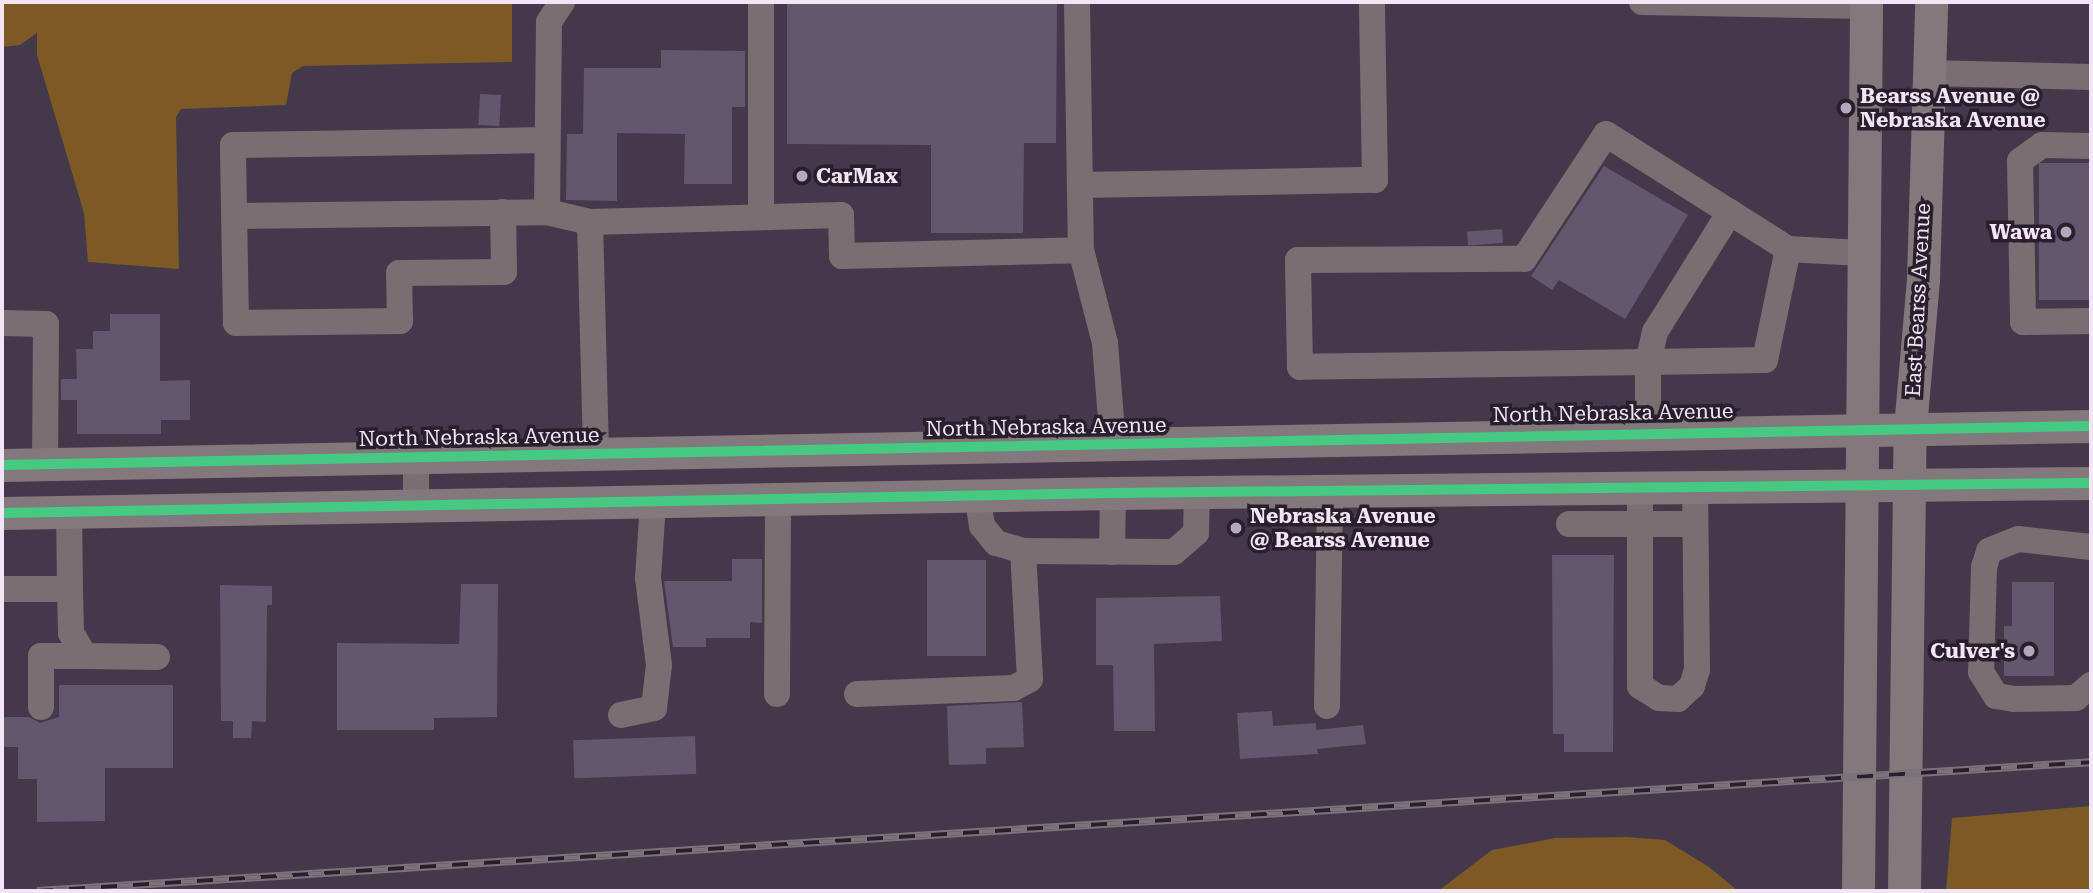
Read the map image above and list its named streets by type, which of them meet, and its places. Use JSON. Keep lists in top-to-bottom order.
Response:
{
  "streets": {
    "main road": ["East Bearss Avenue", "North Nebraska Avenue"]
  },
  "crossings": [
    ["East Bearss Avenue", "North Nebraska Avenue"]
  ],
  "places": [
    "Bearss Avenue @ Nebraska Avenue",
    "CarMax",
    "Wawa",
    "Nebraska Avenue @ Bearss Avenue",
    "Culver's"
  ]
}
